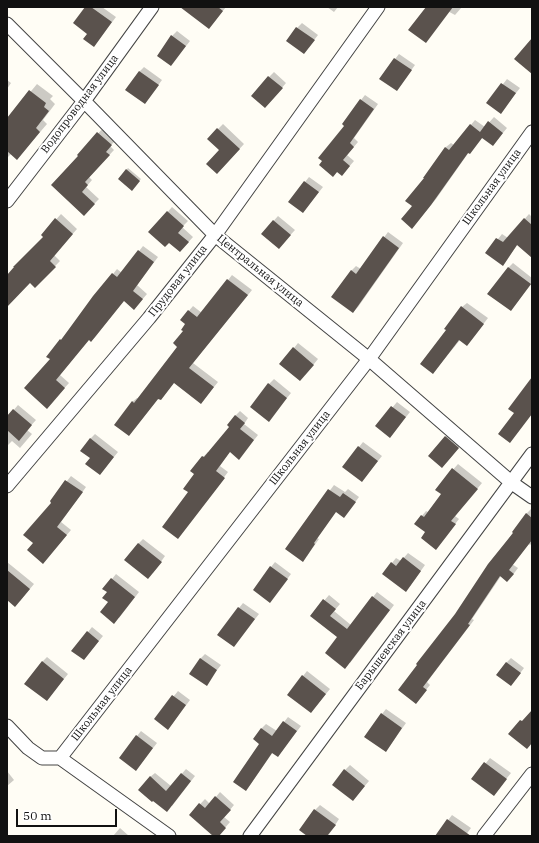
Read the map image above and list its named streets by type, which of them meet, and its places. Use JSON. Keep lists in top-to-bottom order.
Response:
{
  "streets": {
    "street": [
      "Водопроводная улица",
      "Школьная улица",
      "Центральная улица",
      "Прудовая улица",
      "Барышевская улица"
    ]
  },
  "crossings": [
    ["Водопроводная улица", "Центральная улица"],
    ["Школьная улица", "Центральная улица"],
    ["Центральная улица", "Прудовая улица"],
    ["Центральная улица", "Барышевская улица"]
  ],
  "scale_bar": "50 m"
}
